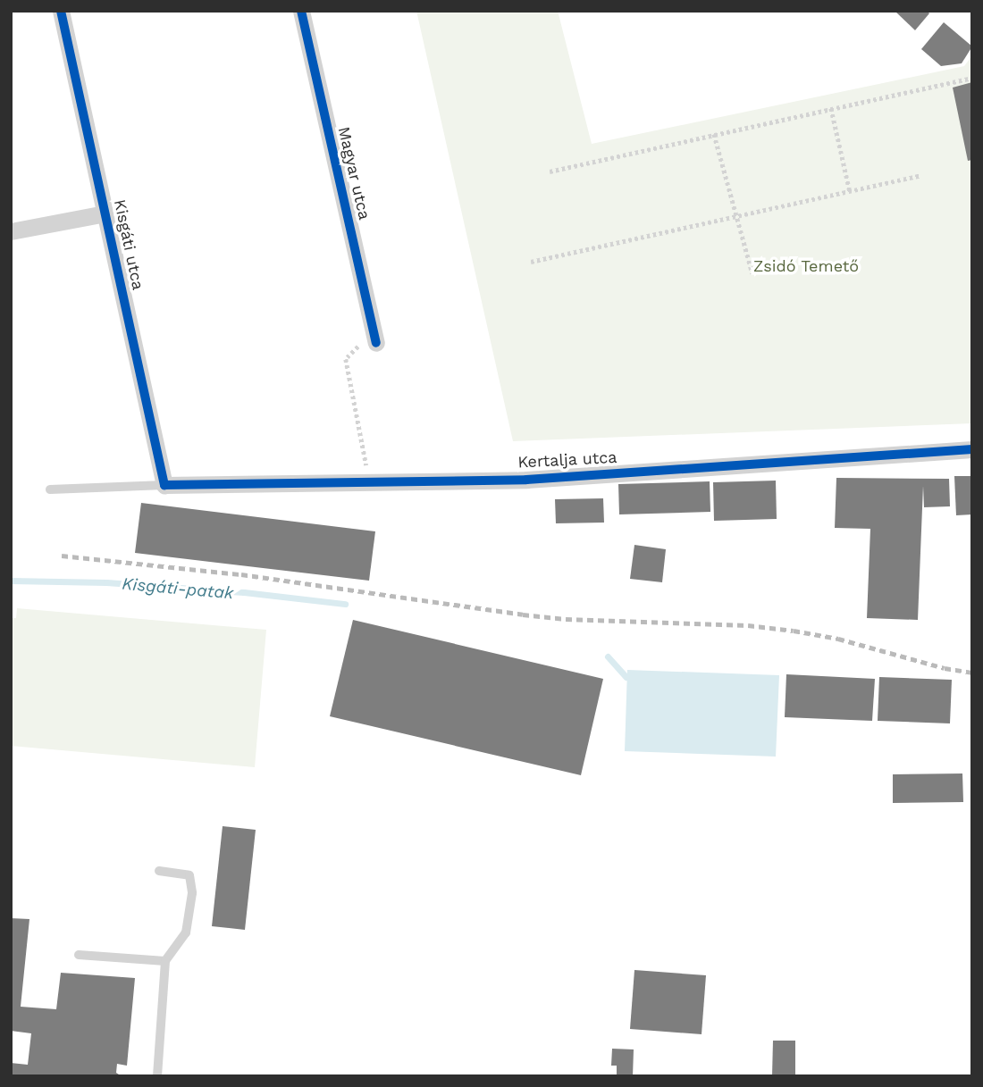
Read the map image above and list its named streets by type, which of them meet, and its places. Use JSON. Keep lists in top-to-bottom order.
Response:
{
  "streets": {
    "street": ["Magyar utca", "Kisgáti utca", "Kertalja utca"]
  },
  "crossings": [
    ["Kisgáti utca", "Kertalja utca"]
  ],
  "water": ["Kisgáti-patak"],
  "parks": ["Zsidó Temető"]
}
